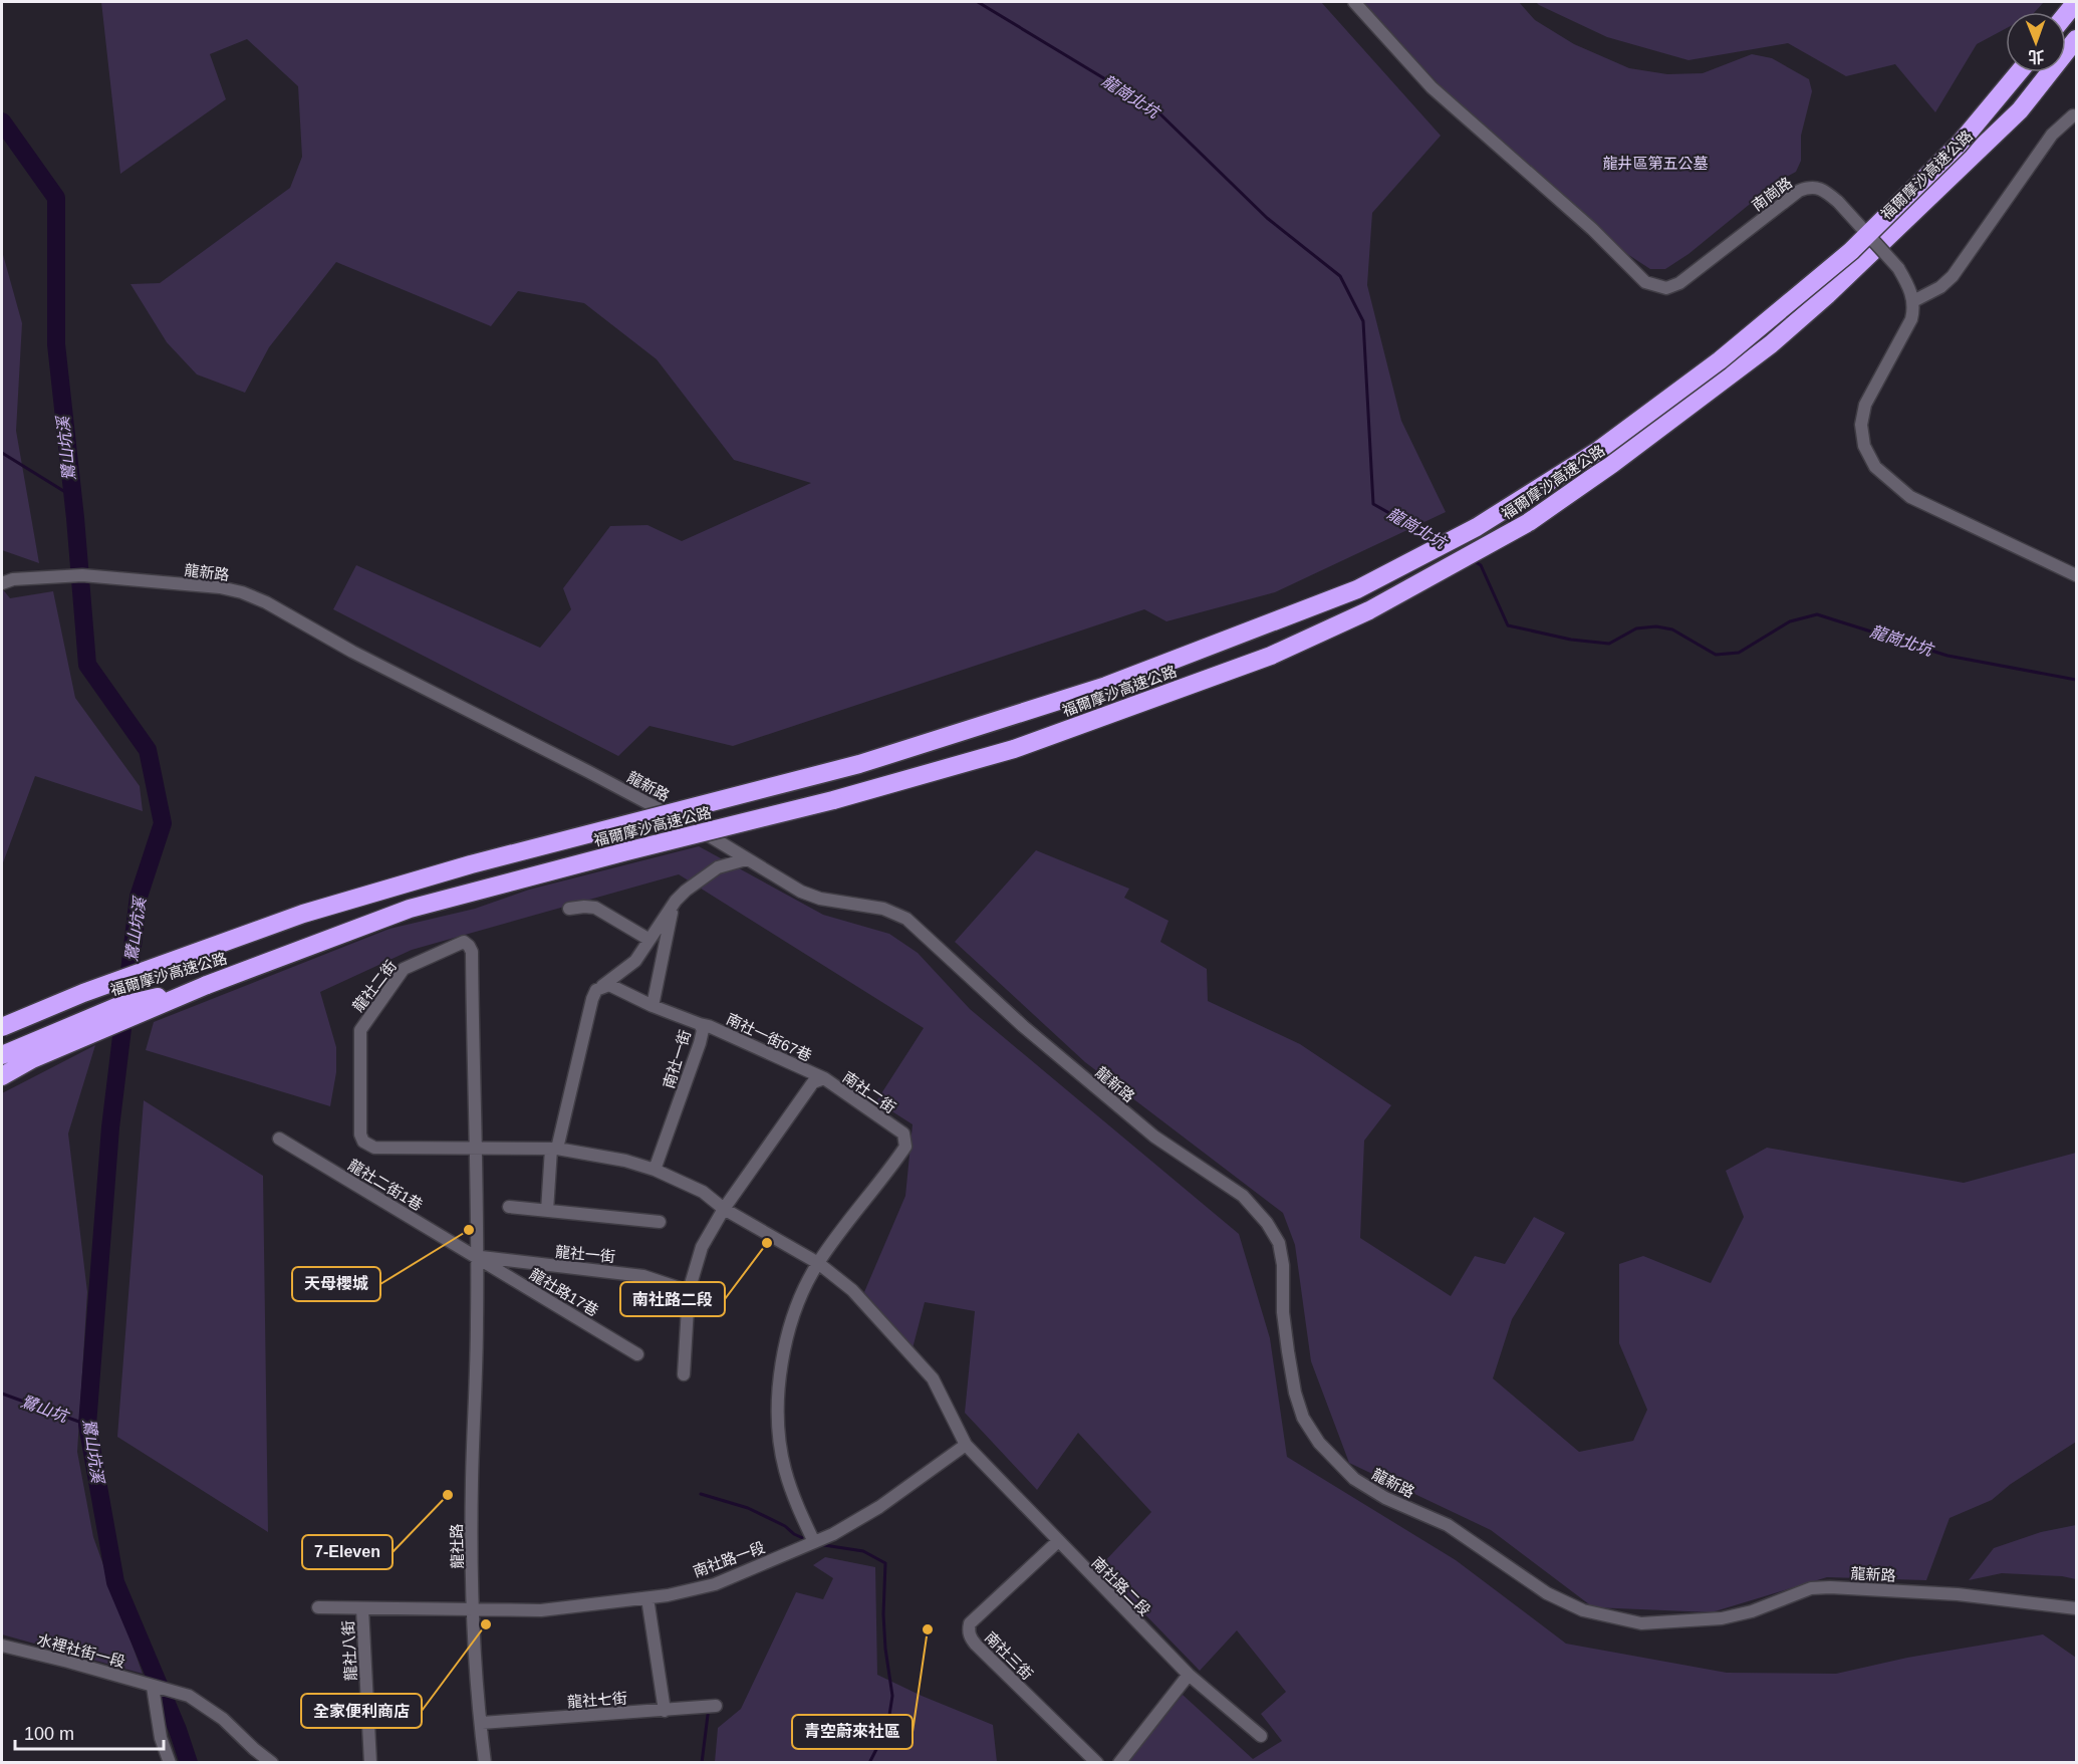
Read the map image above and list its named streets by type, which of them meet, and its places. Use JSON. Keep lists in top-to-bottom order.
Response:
{
  "streets": {
    "highway": ["福爾摩沙高速公路"],
    "street": [
      "南崗路",
      "龍新路",
      "龍社二街",
      "南社一街67巷",
      "南社一街",
      "南社二街",
      "龍社二街1巷",
      "龍社一街",
      "龍社路17巷",
      "龍社路",
      "南社路一段",
      "南社路二段",
      "水裡社街一段",
      "龍社八街",
      "南社三街",
      "龍社七街"
    ]
  },
  "crossings": [
    ["龍社二街", "龍社二街1巷"],
    ["龍社二街", "龍社一街"],
    ["龍社二街", "龍社路17巷"],
    ["龍社二街", "龍社路"],
    ["龍社二街", "南社路二段"],
    ["南社一街67巷", "南社一街"],
    ["南社一街67巷", "南社二街"],
    ["南社一街", "南社路二段"],
    ["南社二街", "龍社一街"],
    ["南社二街", "南社路一段"],
    ["南社二街", "南社路二段"],
    ["龍社二街1巷", "龍社一街"],
    ["龍社二街1巷", "龍社路17巷"],
    ["龍社二街1巷", "龍社路"],
    ["龍社一街", "龍社路17巷"],
    ["龍社一街", "龍社路"],
    ["龍社路17巷", "龍社路"],
    ["龍社路", "南社路一段"],
    ["龍社路", "龍社八街"],
    ["龍社路", "龍社七街"],
    ["南社路一段", "南社路二段"],
    ["南社路一段", "龍社八街"],
    ["南社路二段", "南社三街"]
  ],
  "water": ["龍崗北坑", "鷺山坑溪", "鷺山坑"],
  "parks": ["龍井區第五公墓"],
  "places": [
    "天母櫻城",
    "南社路二段",
    "7-Eleven",
    "全家便利商店",
    "青空蔚來社區"
  ],
  "scale_bar": "100 m",
  "north": "bottom"
}
